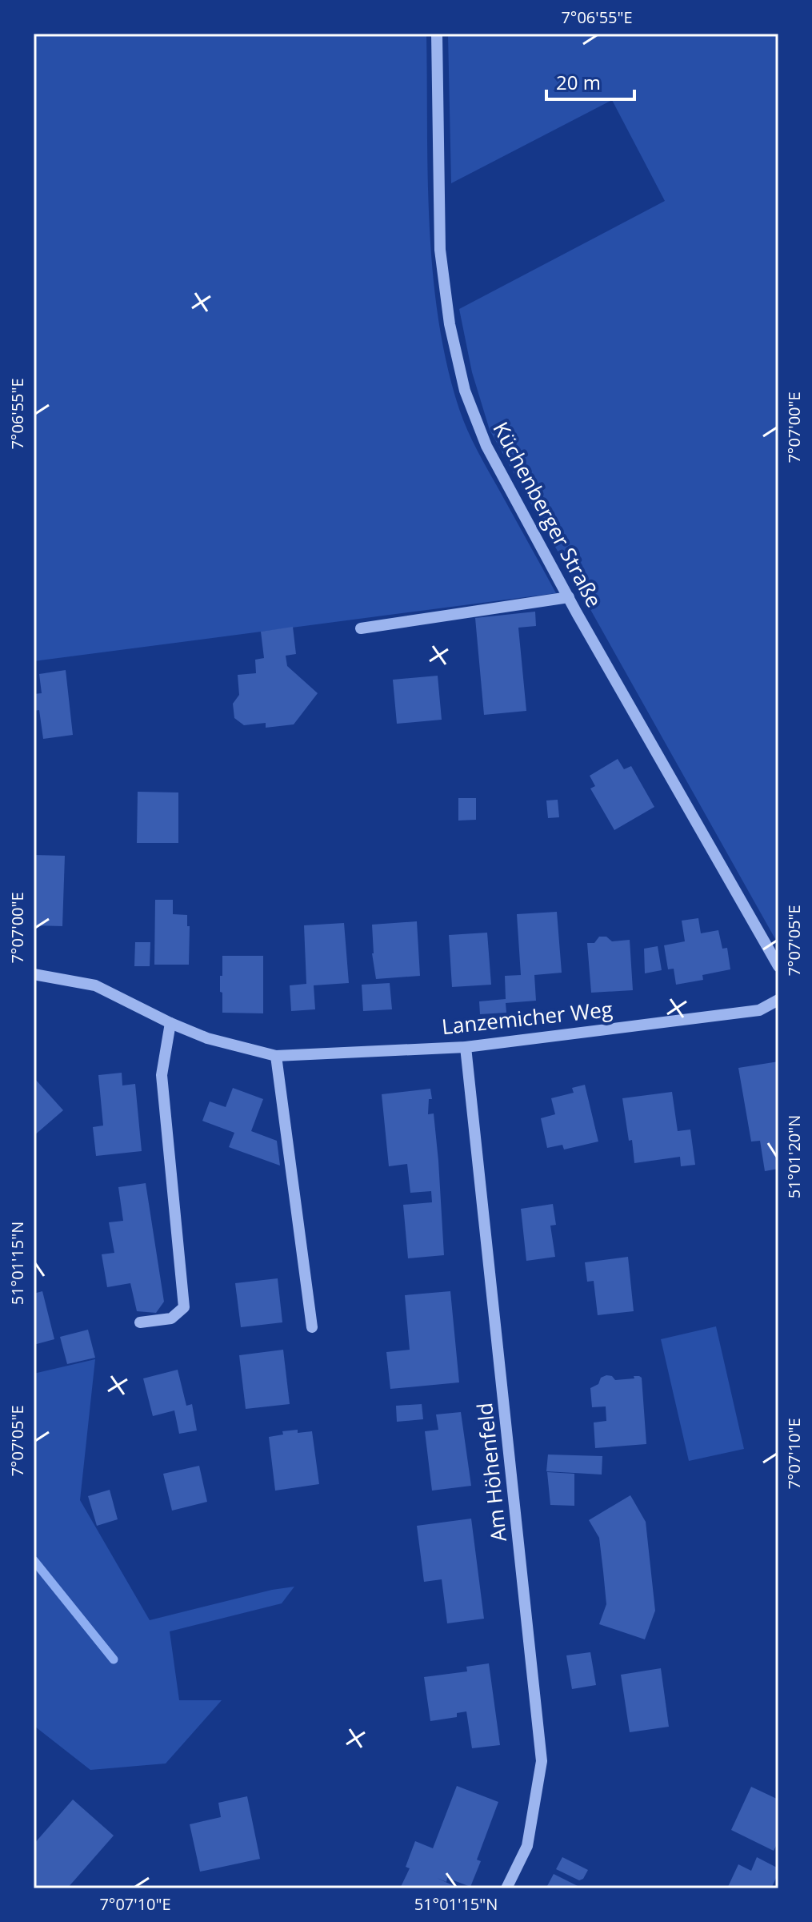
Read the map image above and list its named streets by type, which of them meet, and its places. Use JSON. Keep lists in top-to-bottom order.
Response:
{
  "streets": {
    "street": ["Küchenberger Straße", "Lanzemicher Weg", "Am Höhenfeld"]
  },
  "crossings": [
    ["Lanzemicher Weg", "Am Höhenfeld"]
  ],
  "scale_bar": "20 m",
  "coordinates": [
    "7°06'55\"E",
    "7°07'00\"E",
    "7°07'05\"E",
    "51°01'20\"N",
    "51°01'15\"N",
    "7°07'10\"E"
  ]
}
